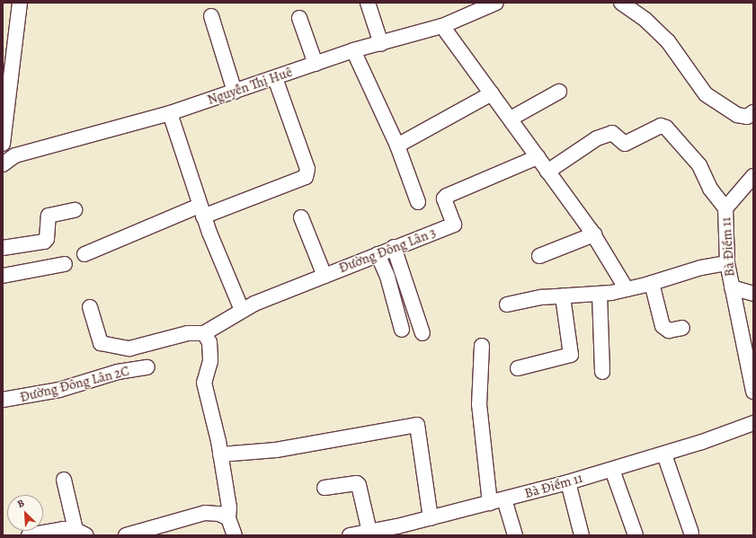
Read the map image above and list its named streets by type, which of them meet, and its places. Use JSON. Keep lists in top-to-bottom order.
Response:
{
  "streets": {
    "street": [
      "Nguyễn Thị Huê",
      "Bà Điểm 11",
      "Đường Đông Lân 3",
      "Đường Đông Lân 2C"
    ]
  },
  "north": "top left"
}
